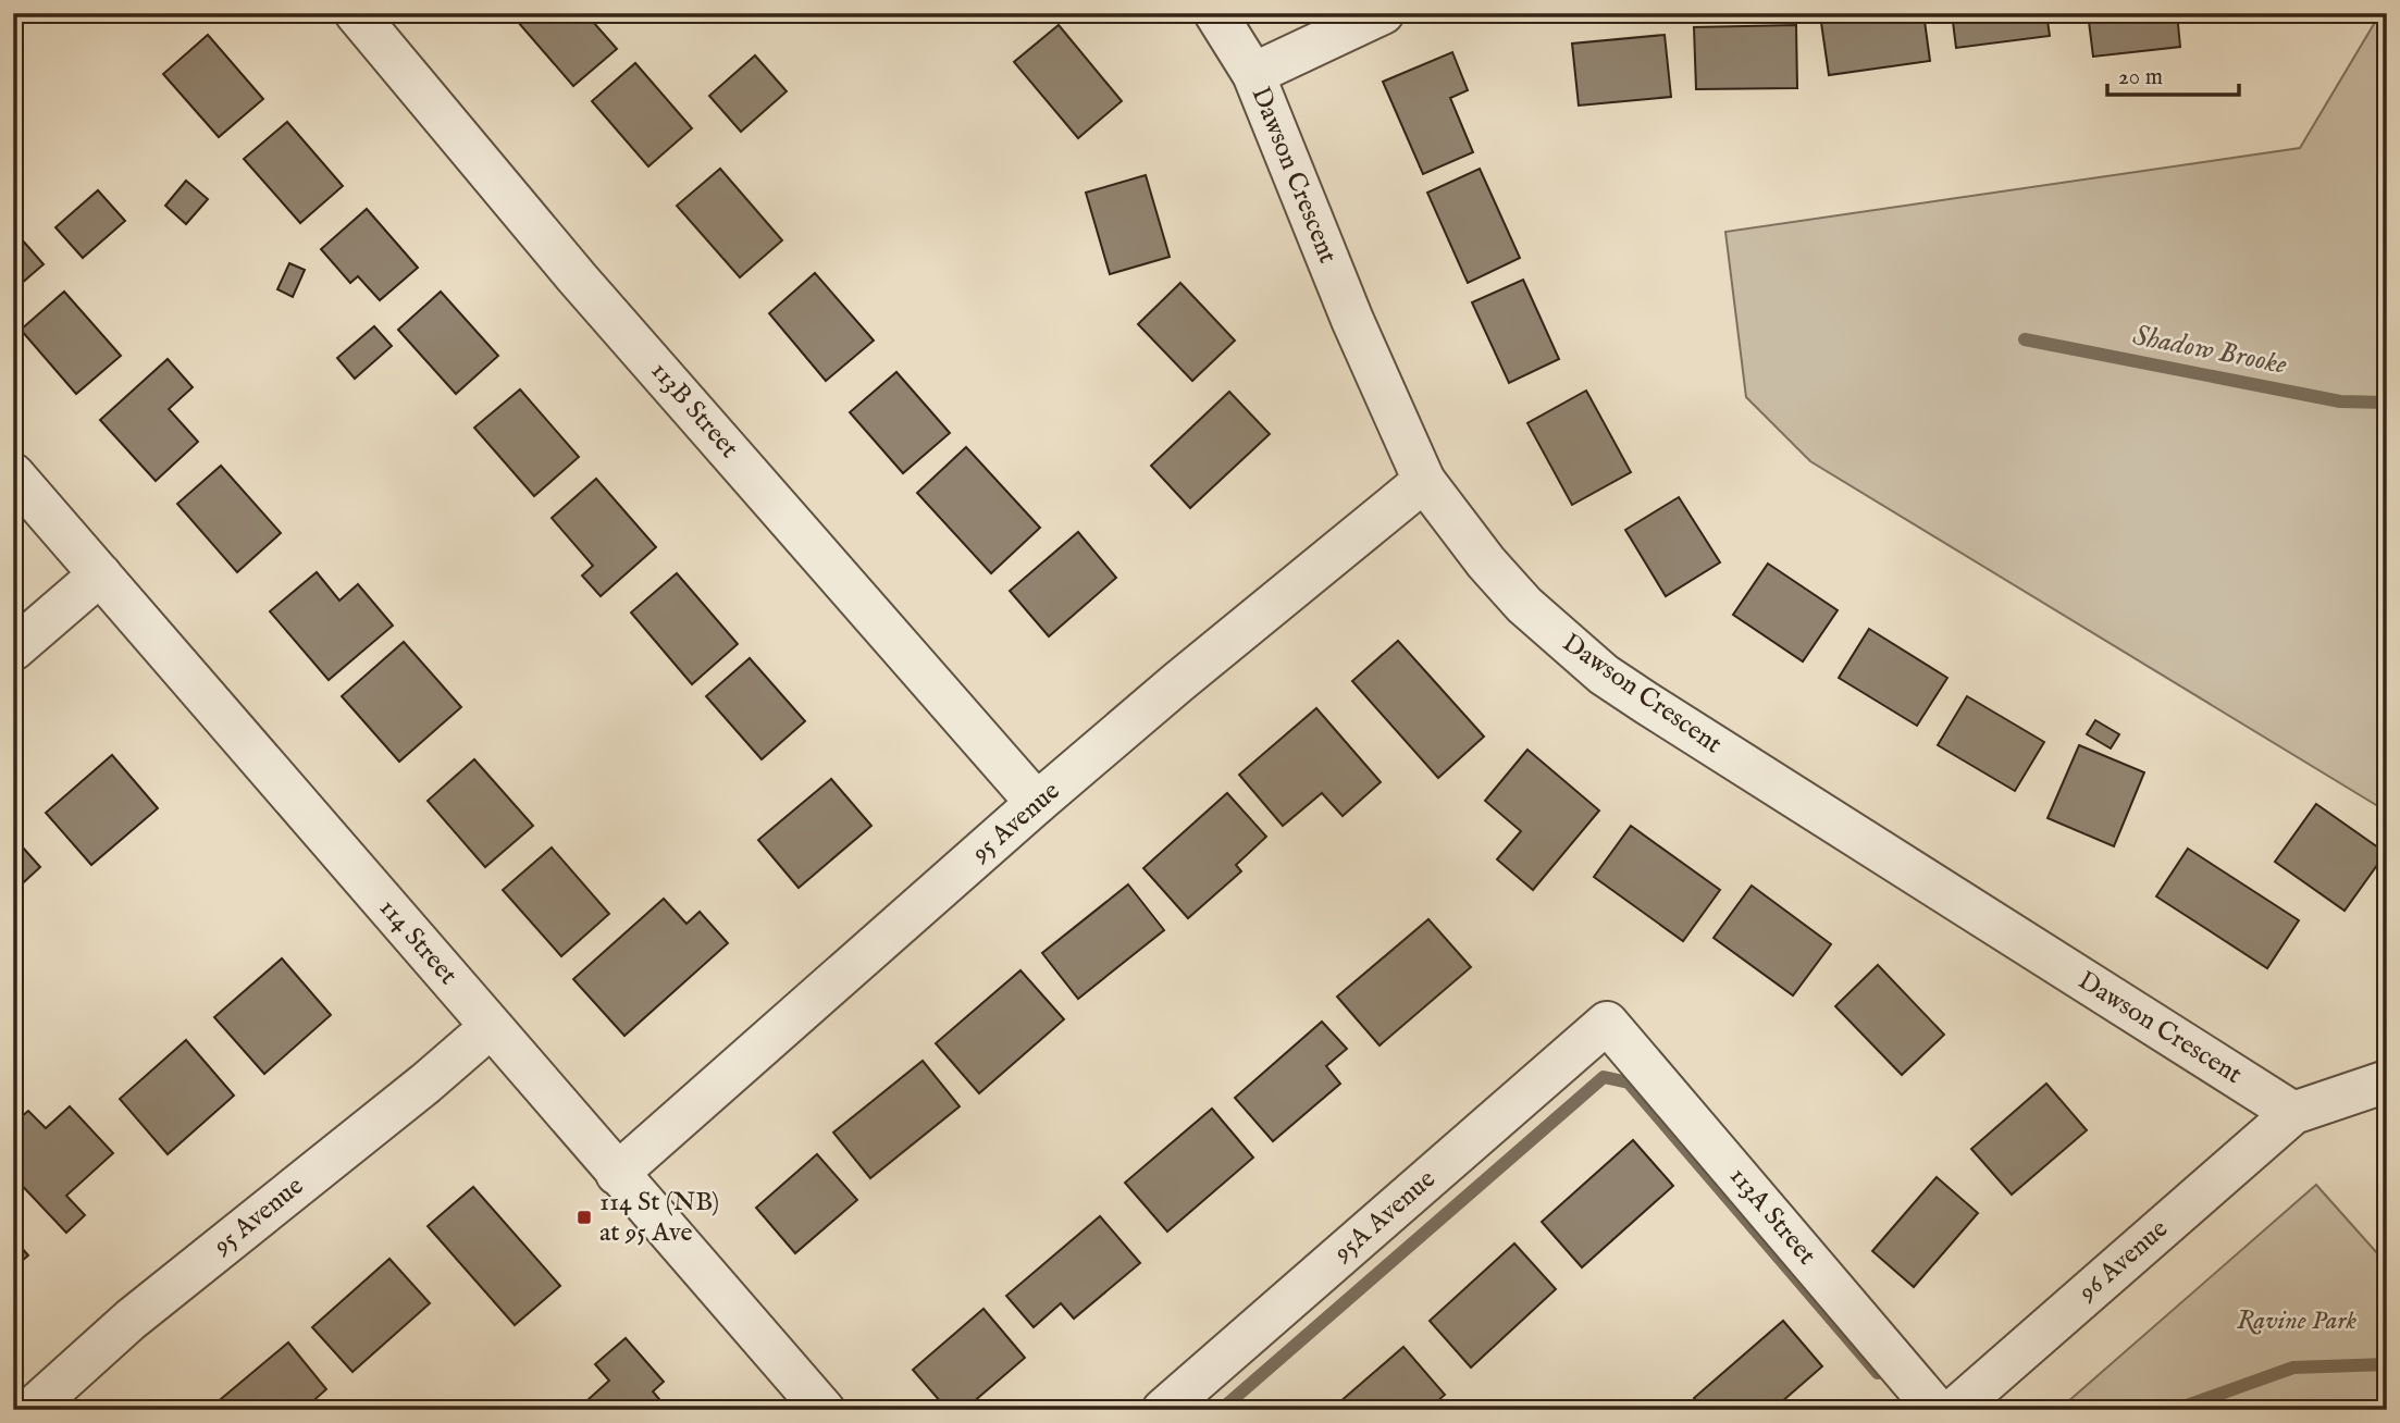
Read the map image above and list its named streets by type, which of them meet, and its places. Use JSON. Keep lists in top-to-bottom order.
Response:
{
  "streets": {
    "street": [
      "Dawson Crescent",
      "113B Street",
      "95 Avenue",
      "114 Street",
      "95A Avenue",
      "113A Street",
      "96 Avenue"
    ]
  },
  "crossings": [
    ["Dawson Crescent", "95 Avenue"],
    ["Dawson Crescent", "96 Avenue"],
    ["113B Street", "95 Avenue"],
    ["95 Avenue", "114 Street"],
    ["95A Avenue", "113A Street"]
  ],
  "water": ["Shadow Brooke"],
  "parks": ["Ravine Park"],
  "places": {
    "transit": ["114 St (NB) at 95 Ave"]
  },
  "scale_bar": "20 m"
}
